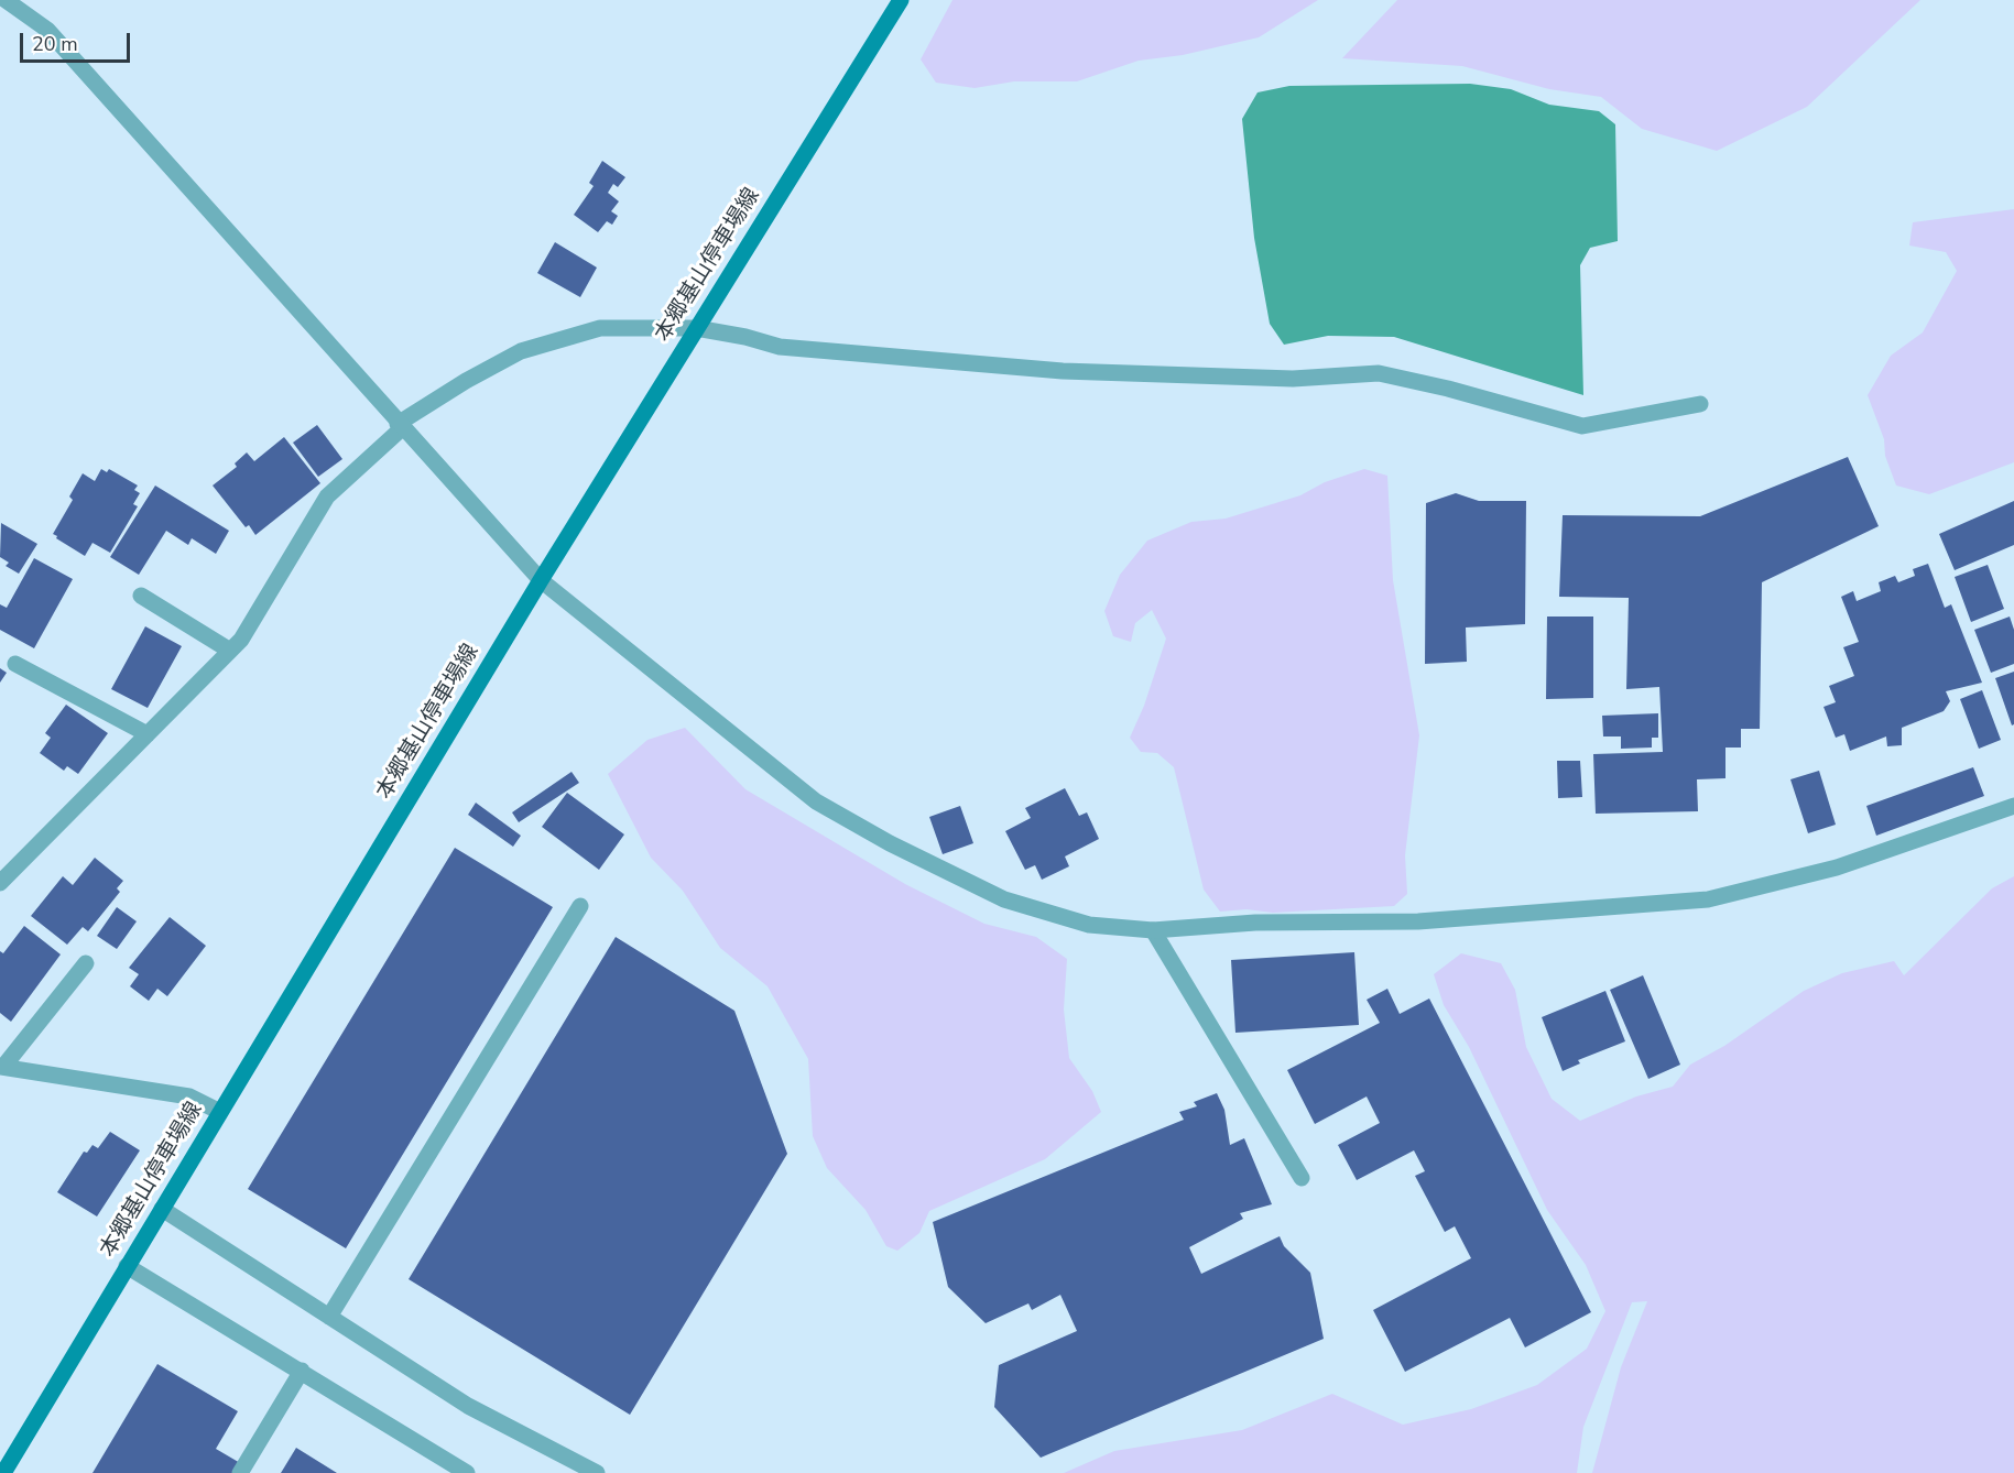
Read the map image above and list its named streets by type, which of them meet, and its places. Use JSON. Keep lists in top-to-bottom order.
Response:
{
  "streets": {
    "main road": ["本郷基山停車場線"]
  },
  "scale_bar": "20 m"
}
